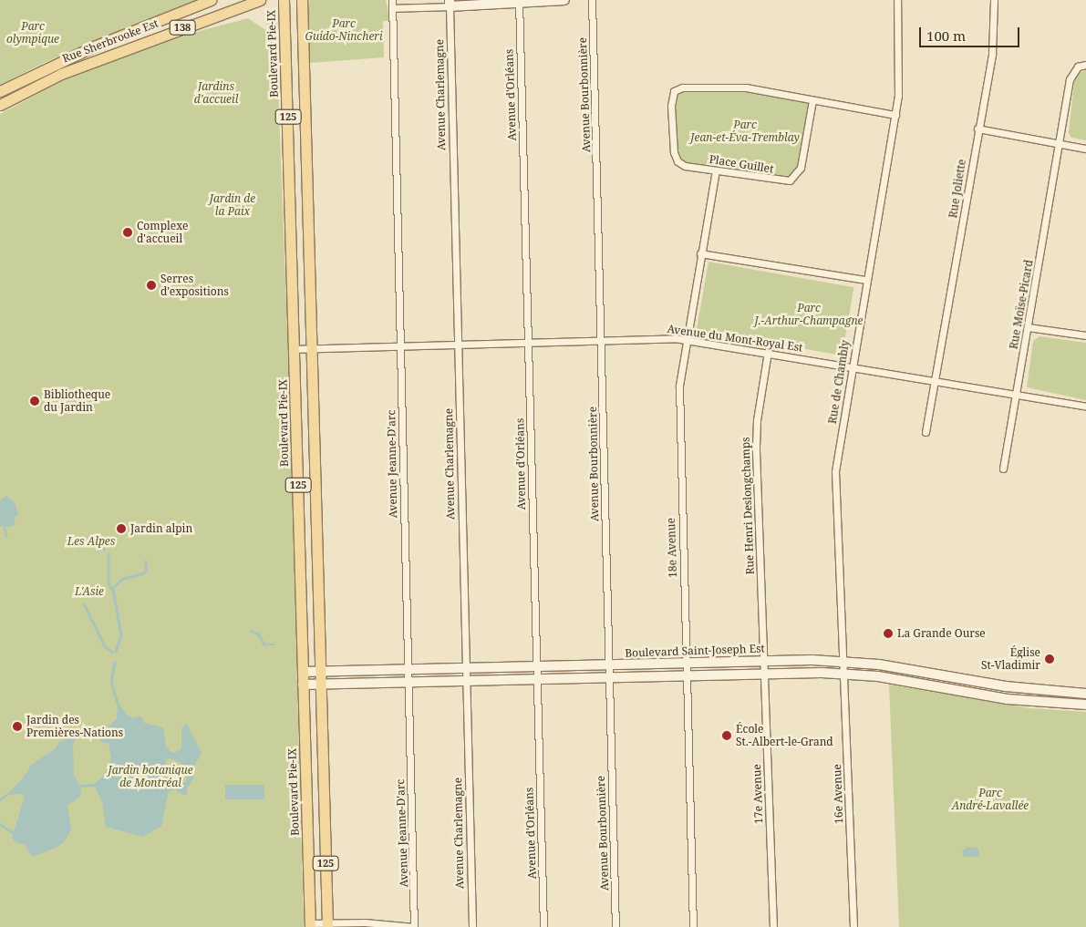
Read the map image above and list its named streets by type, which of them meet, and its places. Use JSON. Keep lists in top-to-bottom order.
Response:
{
  "streets": {
    "main road": [
      "138",
      "Rue Sherbrooke Est",
      "Boulevard Pie-IX",
      "125",
      "Boulevard Saint-Joseph Est"
    ],
    "street": [
      "Avenue Charlemagne",
      "Avenue d'Orléans",
      "Avenue Bourbonnière",
      "Place Guillet",
      "Rue Joliette",
      "Rue Moïse-Picard",
      "Avenue du Mont-Royal Est",
      "Rue de Chambly",
      "Avenue Jeanne-D'arc",
      "Rue Henri Deslongchamps",
      "18e Avenue",
      "17e Avenue",
      "16e Avenue"
    ]
  },
  "crossings": [
    ["Boulevard Pie-IX", "Avenue du Mont-Royal Est"],
    ["Boulevard Pie-IX", "Boulevard Saint-Joseph Est"],
    ["Avenue Charlemagne", "Avenue du Mont-Royal Est"],
    ["Avenue Charlemagne", "Boulevard Saint-Joseph Est"],
    ["Avenue d'Orléans", "Avenue du Mont-Royal Est"],
    ["Avenue d'Orléans", "Boulevard Saint-Joseph Est"],
    ["Avenue Bourbonnière", "Avenue du Mont-Royal Est"],
    ["Avenue Bourbonnière", "Boulevard Saint-Joseph Est"],
    ["125", "Avenue du Mont-Royal Est"],
    ["125", "Boulevard Saint-Joseph Est"],
    ["Place Guillet", "18e Avenue"],
    ["Rue Joliette", "Avenue du Mont-Royal Est"],
    ["Rue Moïse-Picard", "Avenue du Mont-Royal Est"],
    ["Avenue du Mont-Royal Est", "Rue de Chambly"],
    ["Avenue du Mont-Royal Est", "Avenue Jeanne-D'arc"],
    ["Avenue du Mont-Royal Est", "Rue Henri Deslongchamps"],
    ["Avenue du Mont-Royal Est", "18e Avenue"],
    ["Rue de Chambly", "Boulevard Saint-Joseph Est"],
    ["Rue de Chambly", "16e Avenue"],
    ["Avenue Jeanne-D'arc", "Boulevard Saint-Joseph Est"],
    ["Rue Henri Deslongchamps", "Boulevard Saint-Joseph Est"],
    ["Rue Henri Deslongchamps", "17e Avenue"],
    ["18e Avenue", "Boulevard Saint-Joseph Est"],
    ["Boulevard Saint-Joseph Est", "17e Avenue"],
    ["Boulevard Saint-Joseph Est", "16e Avenue"]
  ],
  "parks": [
    "Parc Guido-Nincheri",
    "Parc olympique",
    "Jardins d'accueil",
    "Parc Jean-et-Éva-Tremblay",
    "Jardin de la Paix",
    "Parc J.-Arthur-Champagne",
    "Les Alpes",
    "L'Asie",
    "Jardin botanique de Montréal",
    "Parc André-Lavallée"
  ],
  "places": [
    "Complexe d'accueil",
    "Serres d'expositions",
    "Bibliotheque du Jardin",
    "Jardin alpin",
    "La Grande Ourse",
    "Église St-Vladimir",
    "Jardin des Premières-Nations",
    "École St.-Albert-le-Grand"
  ],
  "scale_bar": "100 m"
}
